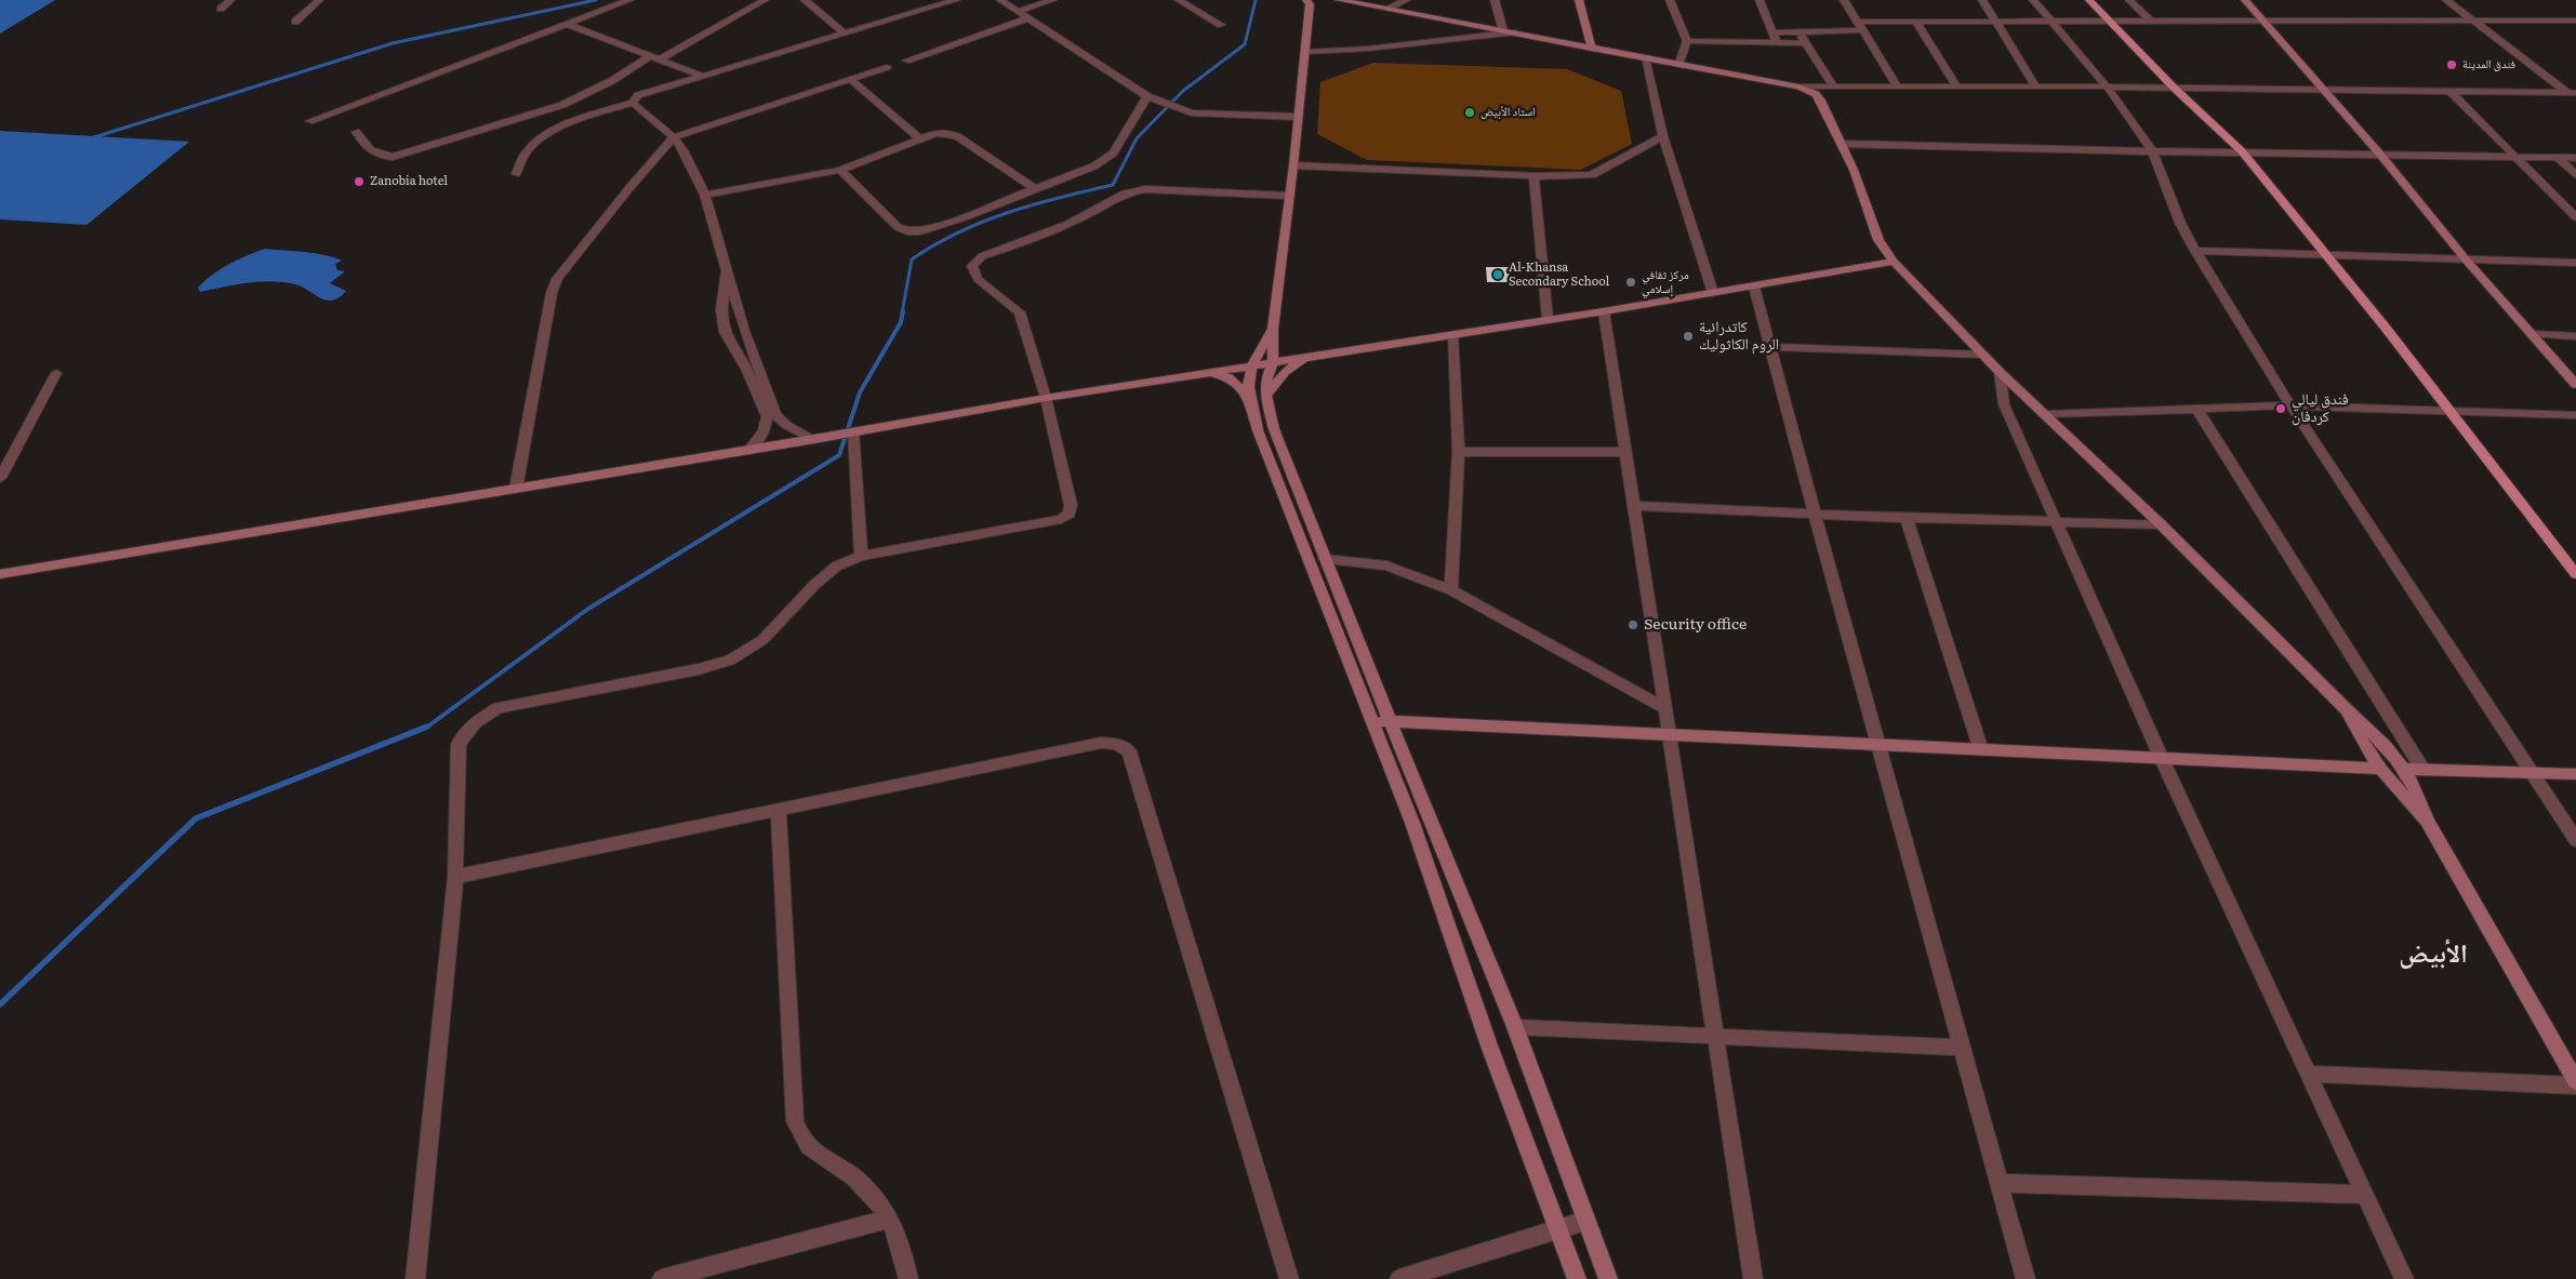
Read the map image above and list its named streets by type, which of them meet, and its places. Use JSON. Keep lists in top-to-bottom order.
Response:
{
  "districts": ["الأبيض"],
  "places": [
    "فندق المدينة",
    "استاد الأبيض",
    "Zanobia hotel",
    "Al-Khansa Secondary School",
    "مركز ثقافي إسلامي",
    "كاتدرائية الروم الكاثوليك",
    "فندق ليالي كردفان",
    "Security office"
  ]
}
